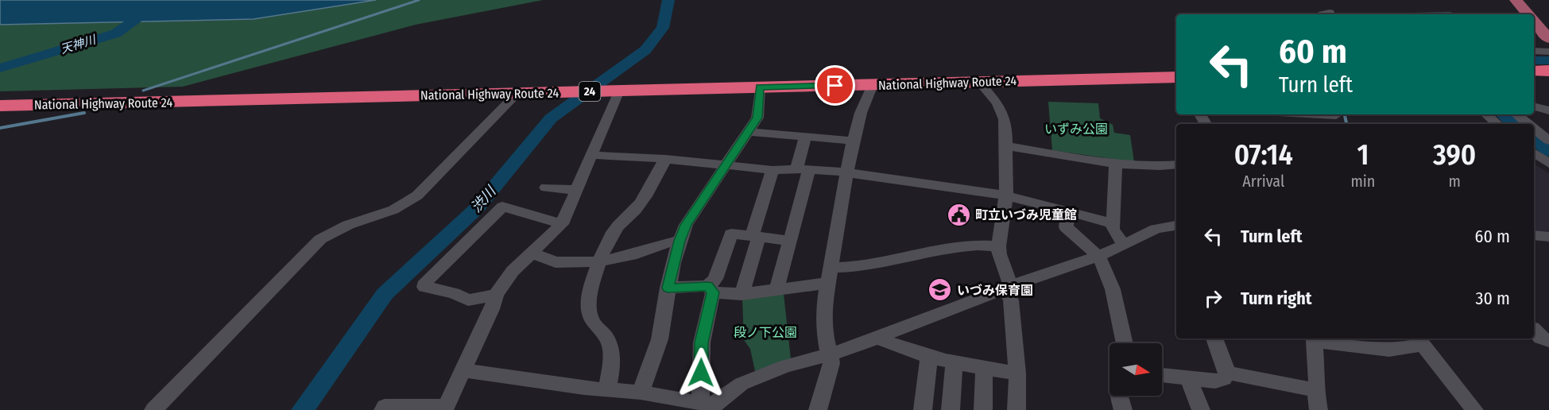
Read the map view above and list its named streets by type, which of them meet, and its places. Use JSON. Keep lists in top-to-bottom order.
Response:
{
  "streets": {
    "highway": ["National Highway Route 24", "24"]
  },
  "water": ["天神川", "渋川"],
  "parks": ["いずみ公園", "段ノ下公園"],
  "places": {
    "public building": ["町立いづみ児童館"],
    "school or university": ["いづみ保育園"]
  },
  "north": "right",
  "page": {
    "turn": ["60 m", "Turn left"],
    "eta": [
      "07:14",
      "Arrival",
      "1",
      "min",
      "390",
      "m"
    ],
    "list": [
      {
        "name": "Turn left",
        "value": "60 m"
      },
      {
        "name": "Turn right",
        "value": "30 m"
      }
    ]
  }
}
